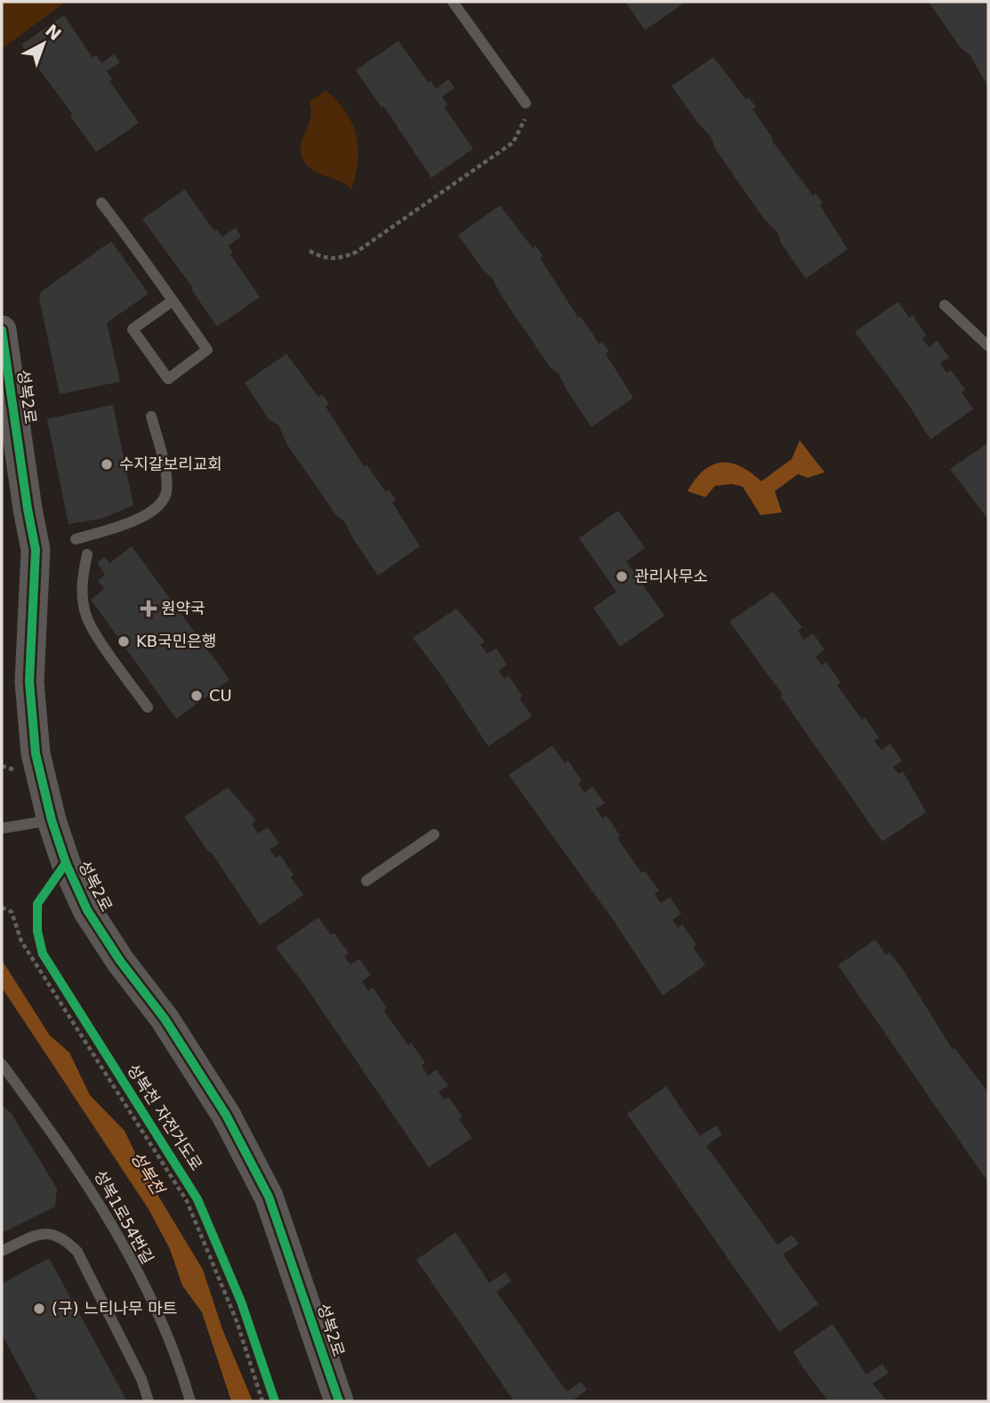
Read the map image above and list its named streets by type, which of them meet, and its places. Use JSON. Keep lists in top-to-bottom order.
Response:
{
  "streets": {
    "street": ["성복2로"],
    "lane": ["성복1로54번길"],
    "cycle path": ["성복천 자전거도로"]
  },
  "water": ["성복천"],
  "places": {
    "other": [
      "수지갈보리교회",
      "관리사무소",
      "KB국민은행",
      "CU",
      "(구) 느티나무 마트"
    ],
    "health": ["원약국"]
  },
  "north": "top right"
}
